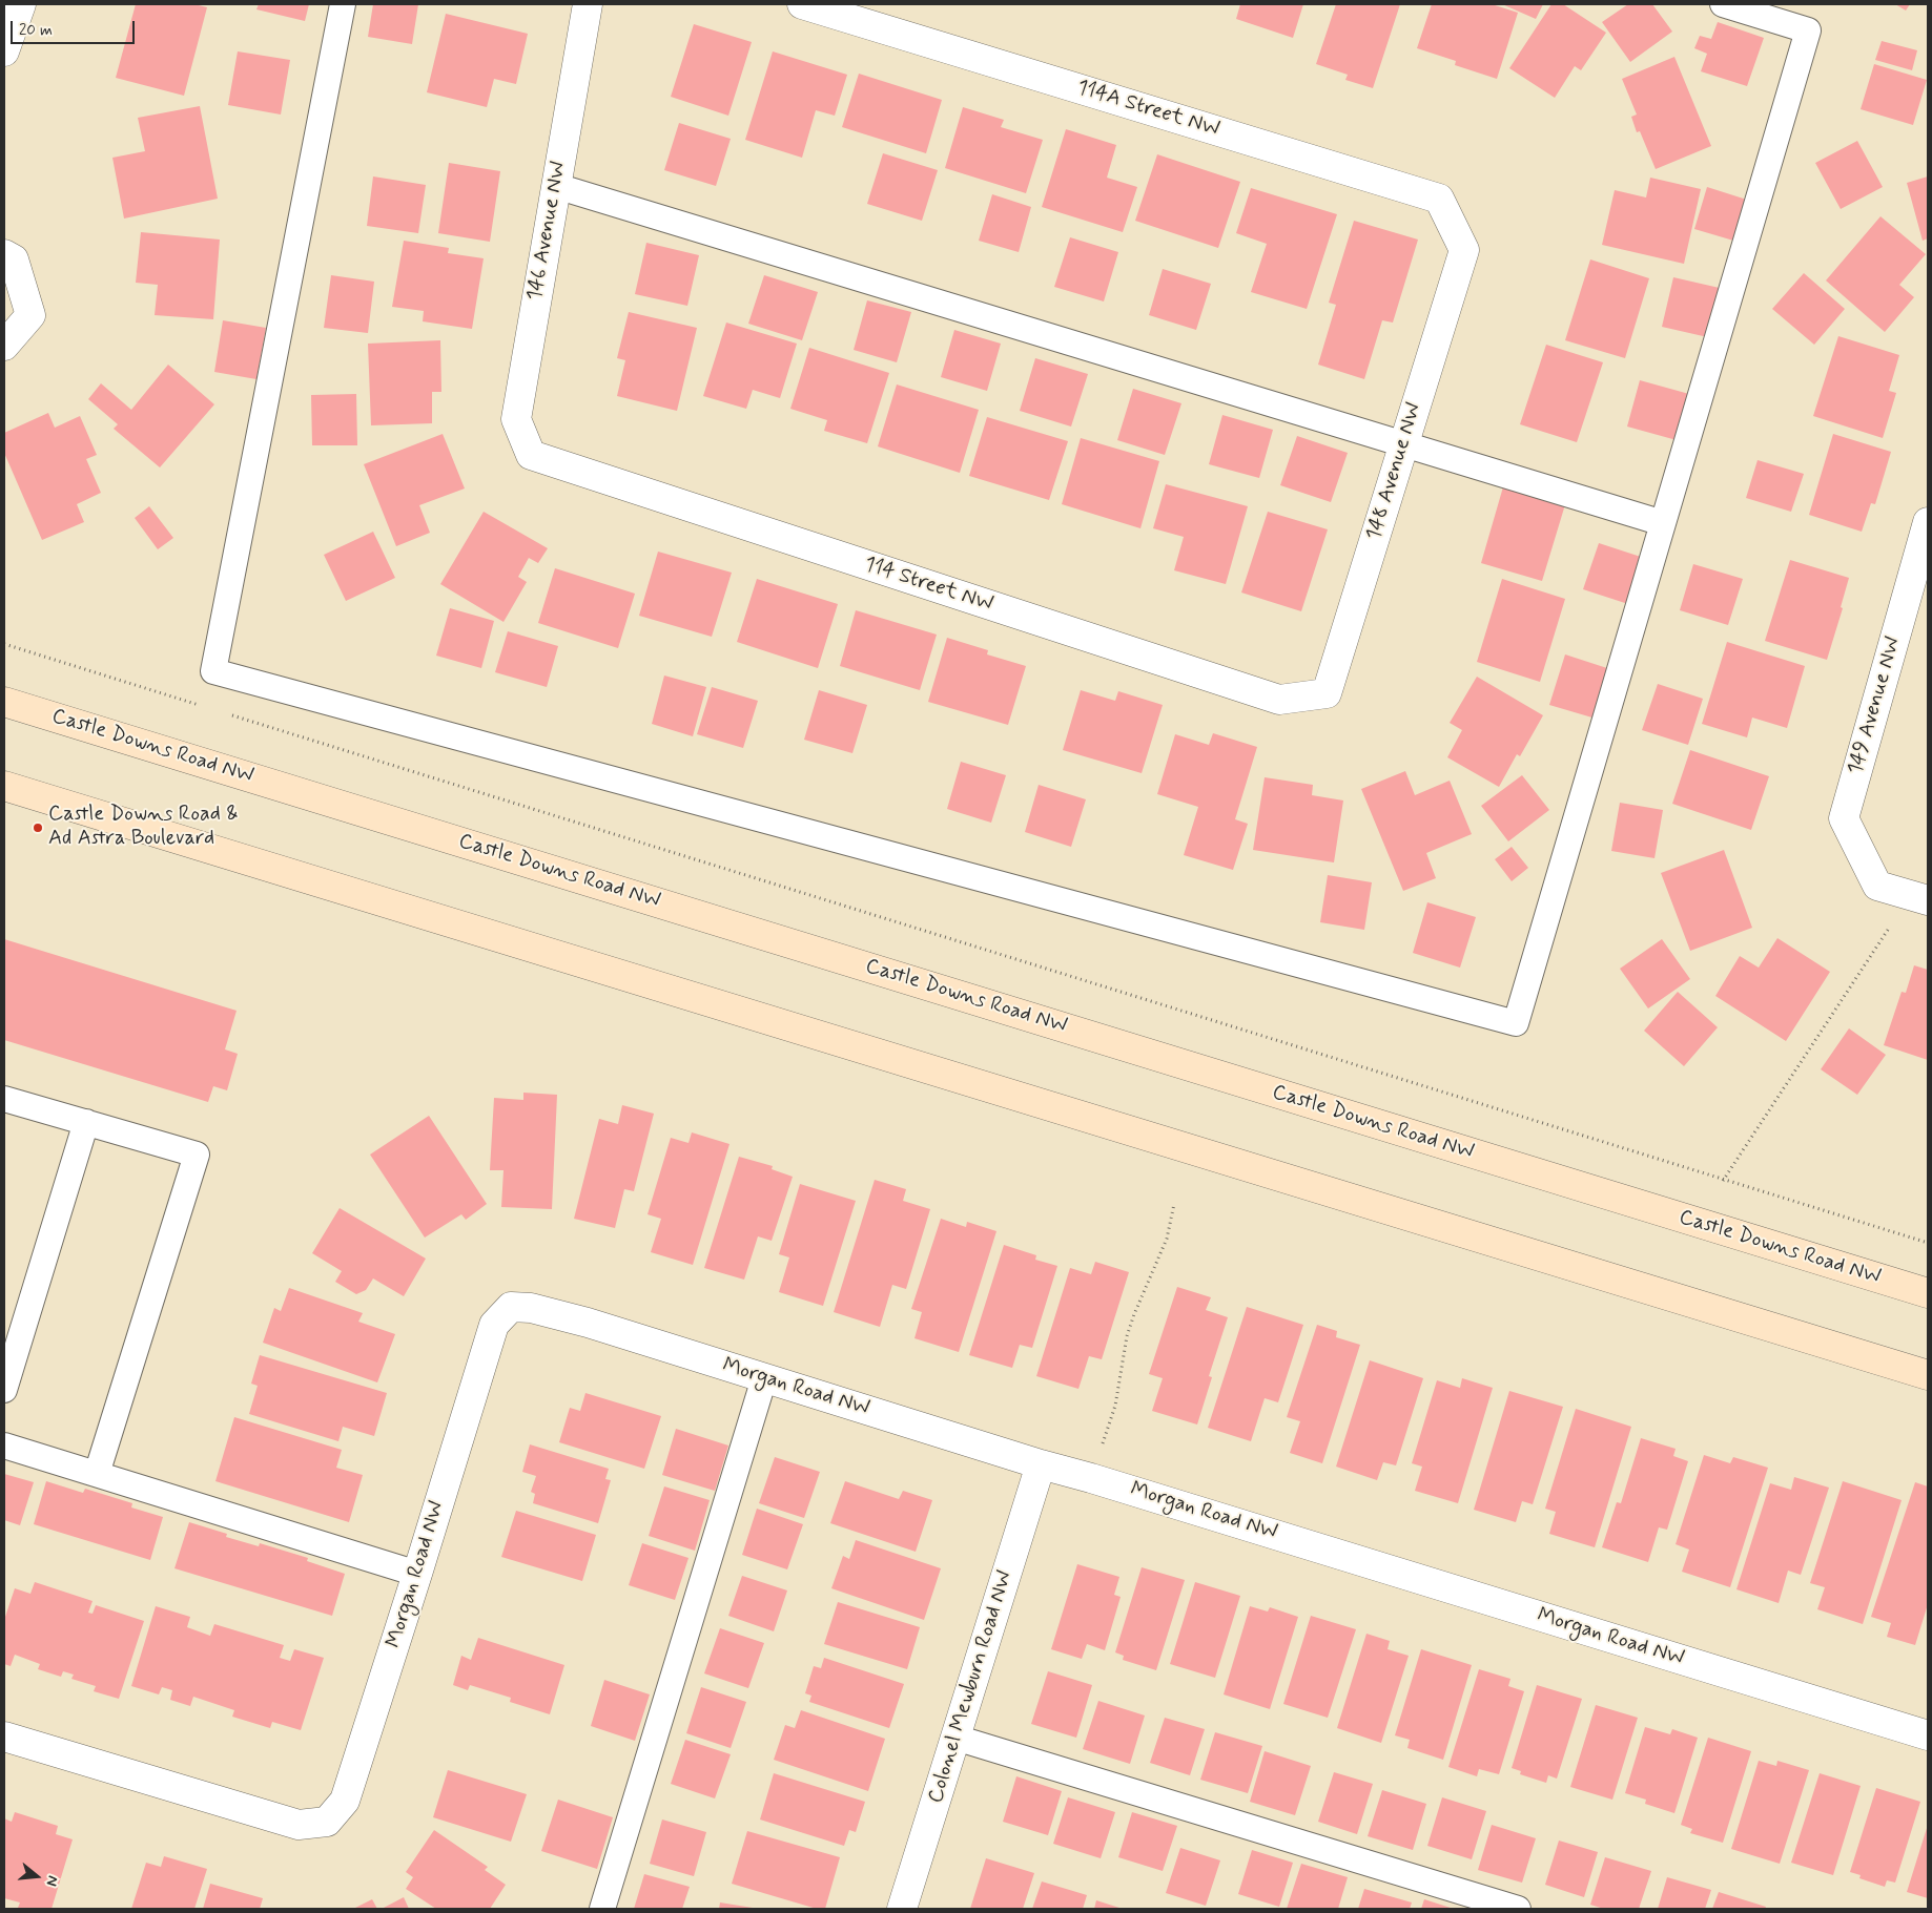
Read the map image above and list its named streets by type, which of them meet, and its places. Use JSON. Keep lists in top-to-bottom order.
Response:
{
  "streets": {
    "main road": ["Castle Downs Road NW"],
    "street": [
      "114A Street NW",
      "146 Avenue NW",
      "148 Avenue NW",
      "114 Street NW",
      "149 Avenue NW",
      "Morgan Road NW",
      "Colonel Mewburn Road NW"
    ]
  },
  "crossings": [
    ["114A Street NW", "148 Avenue NW"],
    ["146 Avenue NW", "114 Street NW"],
    ["148 Avenue NW", "114 Street NW"],
    ["Morgan Road NW", "Colonel Mewburn Road NW"]
  ],
  "places": ["Castle Downs Road & Ad Astra Boulevard"],
  "scale_bar": "20 m",
  "north": "right"
}
